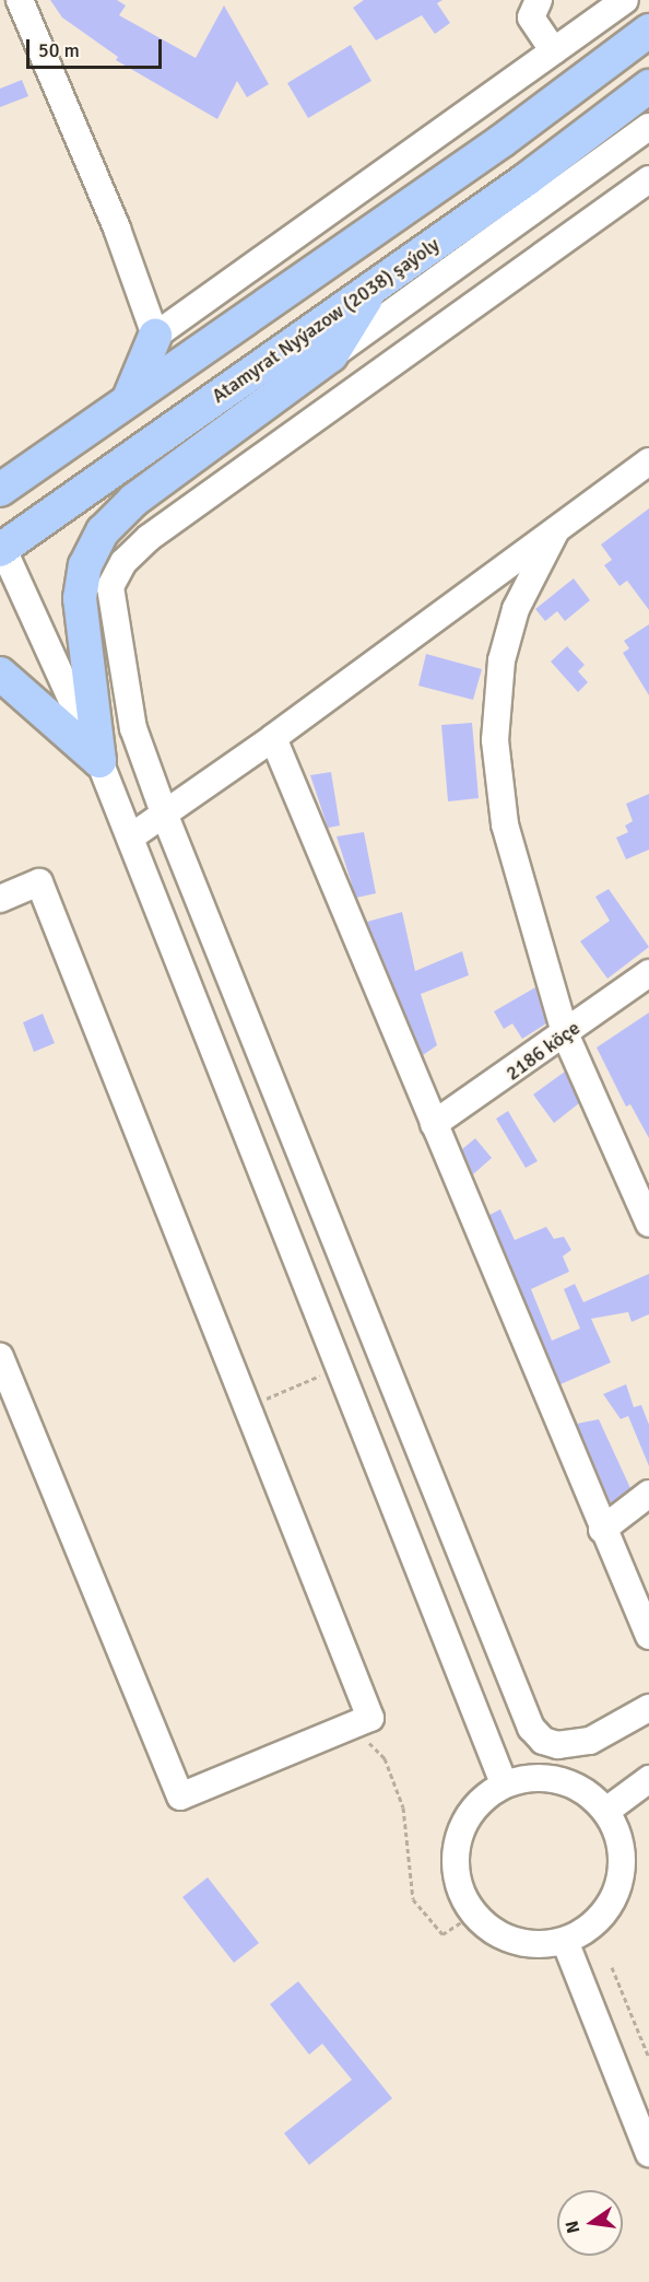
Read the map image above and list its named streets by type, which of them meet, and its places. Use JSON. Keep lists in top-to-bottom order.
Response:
{
  "streets": {
    "main road": ["Atamyrat Nyýazow (2038) şaýoly"],
    "street": ["2186 köçe"]
  },
  "scale_bar": "50 m",
  "north": "left"
}
